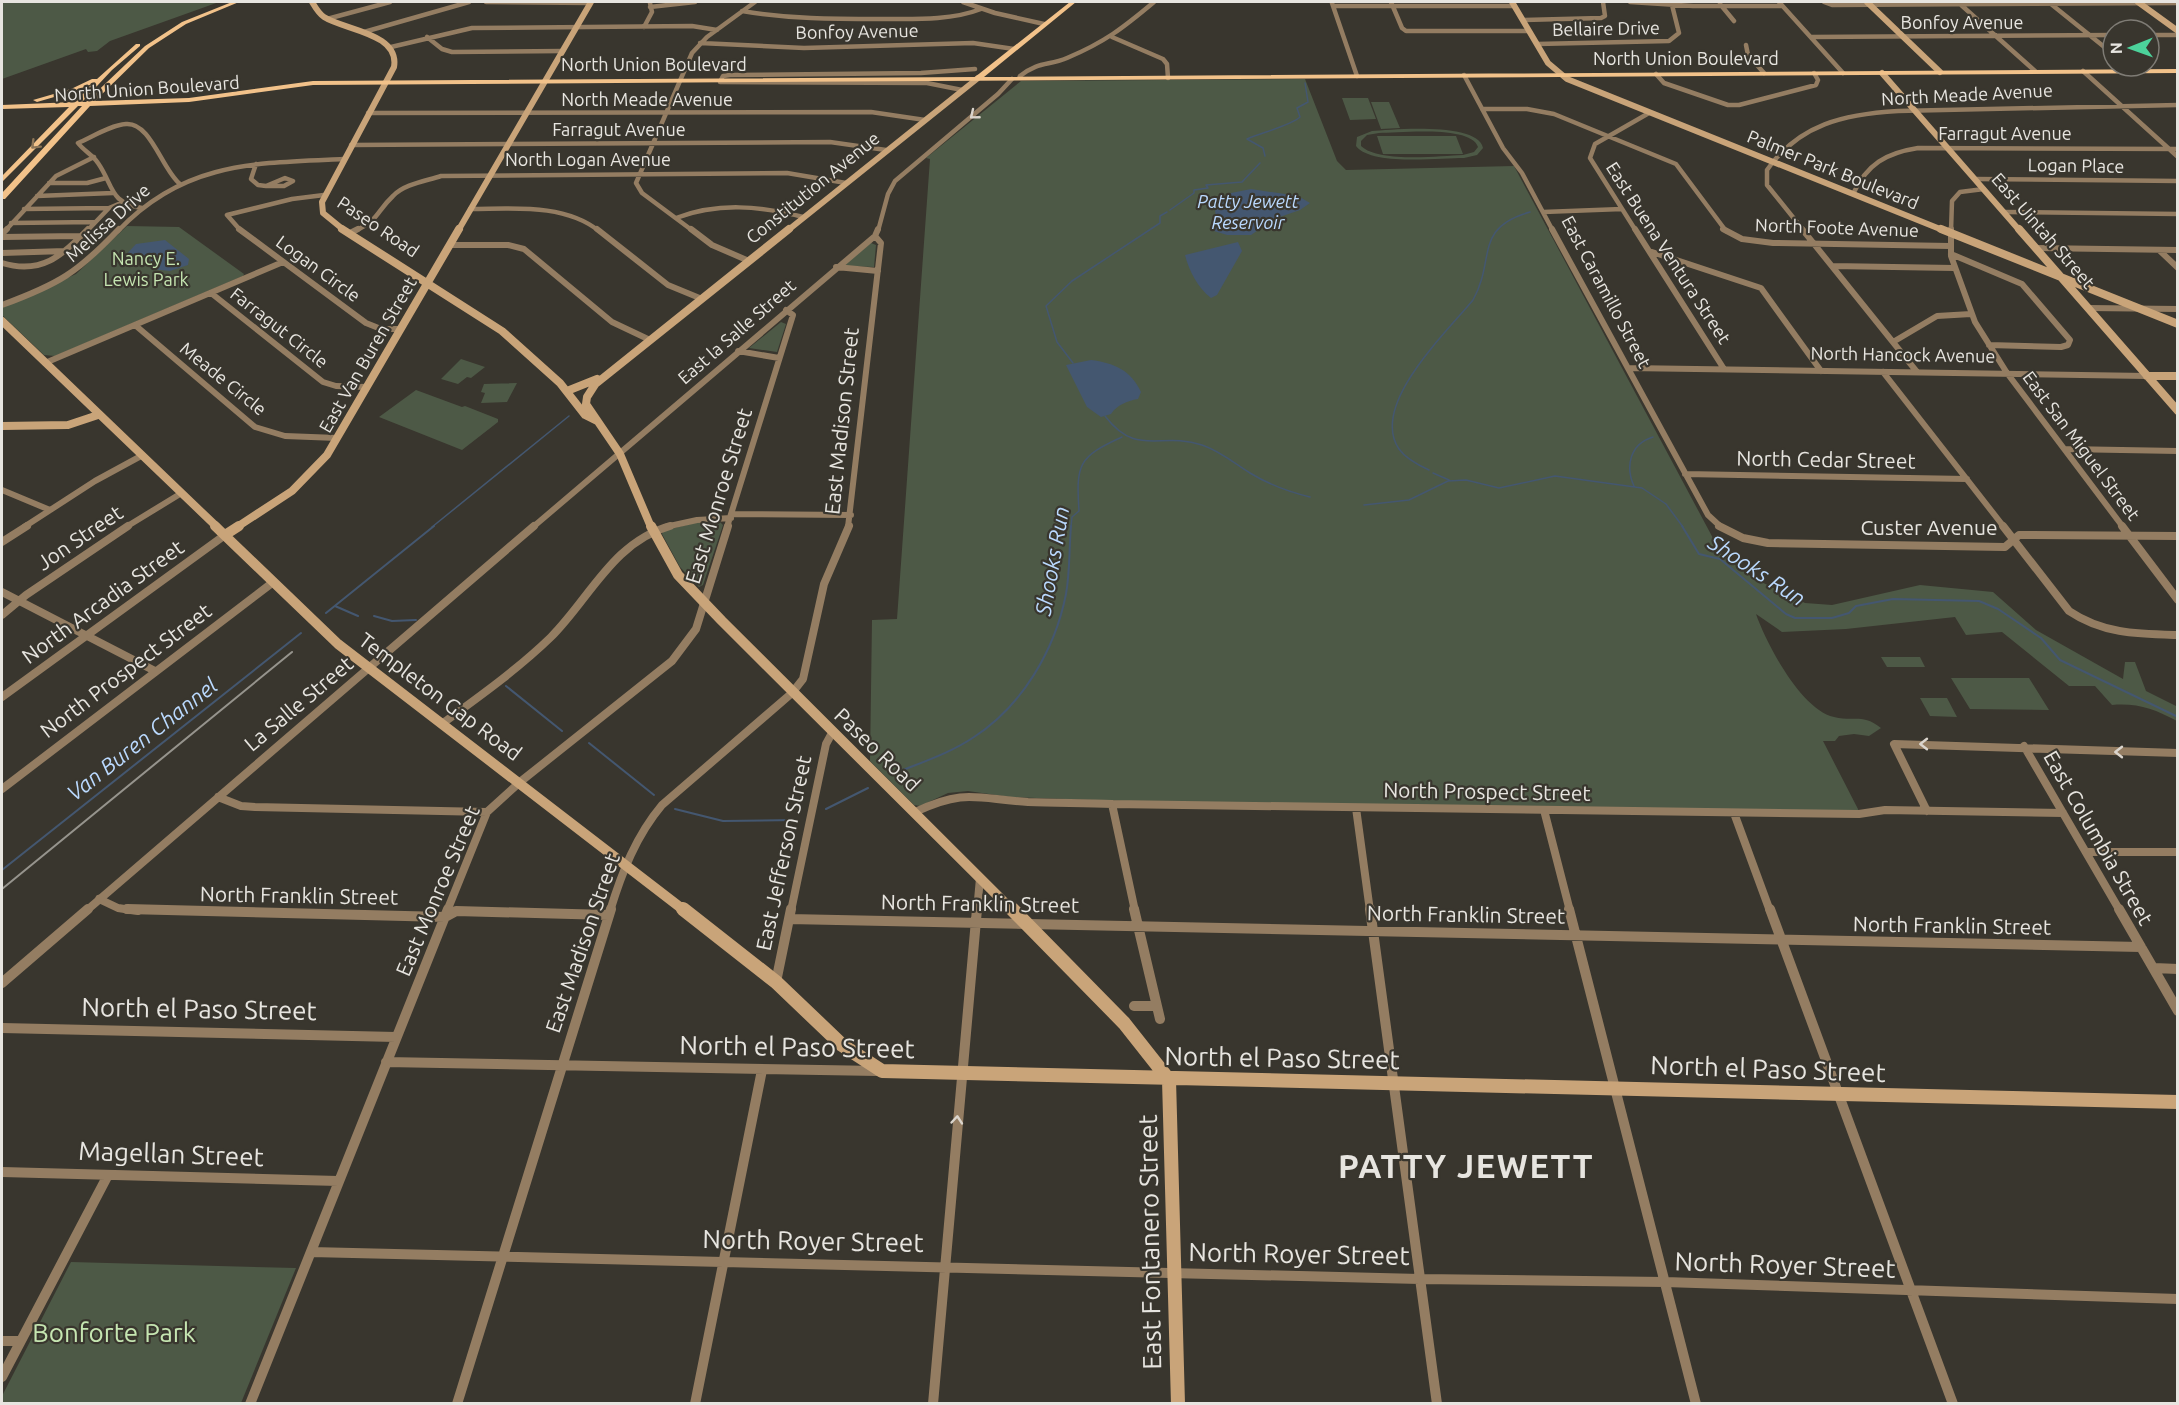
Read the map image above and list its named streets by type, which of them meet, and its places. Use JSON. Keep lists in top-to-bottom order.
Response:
{
  "streets": {
    "main road": ["North Union Boulevard", "Constitution Avenue"],
    "street": [
      "Bonfoy Avenue",
      "Bellaire Drive",
      "North Meade Avenue",
      "Farragut Avenue",
      "North Logan Avenue",
      "Logan Place",
      "Palmer Park Boulevard",
      "Melissa Drive",
      "Paseo Road",
      "North Foote Avenue",
      "East Uintah Street",
      "East Buena Ventura Street",
      "Logan Circle",
      "East Caramillo Street",
      "Farragut Circle",
      "East la Salle Street",
      "East Van Buren Street",
      "North Hancock Avenue",
      "Meade Circle",
      "East Madison Street",
      "East San Miguel Street",
      "North Cedar Street",
      "East Monroe Street",
      "Custer Avenue",
      "Jon Street",
      "North Arcadia Street",
      "North Prospect Street",
      "Templeton Gap Road",
      "La Salle Street",
      "East Columbia Street",
      "East Jefferson Street",
      "North Franklin Street",
      "North el Paso Street",
      "Magellan Street",
      "North Royer Street",
      "East Fontanero Street"
    ]
  },
  "crossings": [
    ["Bonfoy Avenue", "Constitution Avenue"],
    ["Bellaire Drive", "Palmer Park Boulevard"],
    ["North Union Boulevard", "Palmer Park Boulevard"],
    ["North Union Boulevard", "Constitution Avenue"],
    ["North Union Boulevard", "Paseo Road"],
    ["North Union Boulevard", "East Uintah Street"],
    ["North Union Boulevard", "East Caramillo Street"],
    ["North Union Boulevard", "East Van Buren Street"],
    ["North Union Boulevard", "East Madison Street"],
    ["North Meade Avenue", "Palmer Park Boulevard"],
    ["North Meade Avenue", "Constitution Avenue"],
    ["North Meade Avenue", "Paseo Road"],
    ["North Meade Avenue", "East Uintah Street"],
    ["North Meade Avenue", "East Van Buren Street"],
    ["Farragut Avenue", "Palmer Park Boulevard"],
    ["Farragut Avenue", "Constitution Avenue"],
    ["Farragut Avenue", "Paseo Road"],
    ["Farragut Avenue", "East Uintah Street"],
    ["Farragut Avenue", "East Van Buren Street"],
    ["North Logan Avenue", "Constitution Avenue"],
    ["North Logan Avenue", "Paseo Road"],
    ["North Logan Avenue", "East Van Buren Street"],
    ["Logan Place", "East Uintah Street"],
    ["Palmer Park Boulevard", "East Uintah Street"],
    ["Palmer Park Boulevard", "East Buena Ventura Street"],
    ["Palmer Park Boulevard", "East San Miguel Street"],
    ["Constitution Avenue", "Paseo Road"],
    ["Melissa Drive", "Paseo Road"],
    ["Paseo Road", "Logan Circle"],
    ["Paseo Road", "East la Salle Street"],
    ["Paseo Road", "East Van Buren Street"],
    ["Paseo Road", "East Madison Street"],
    ["Paseo Road", "East Monroe Street"],
    ["Paseo Road", "North Prospect Street"],
    ["Paseo Road", "La Salle Street"],
    ["Paseo Road", "East Jefferson Street"],
    ["Paseo Road", "North Franklin Street"],
    ["Paseo Road", "North el Paso Street"],
    ["Paseo Road", "East Fontanero Street"],
    ["North Foote Avenue", "East Buena Ventura Street"],
    ["North Foote Avenue", "East Caramillo Street"],
    ["North Foote Avenue", "East San Miguel Street"],
    ["East Uintah Street", "North Hancock Avenue"],
    ["East Uintah Street", "East San Miguel Street"],
    ["East Buena Ventura Street", "North Hancock Avenue"],
    ["Logan Circle", "East Van Buren Street"],
    ["East Caramillo Street", "North Hancock Avenue"],
    ["East Caramillo Street", "North Cedar Street"],
    ["East Caramillo Street", "Custer Avenue"],
    ["Farragut Circle", "East Van Buren Street"],
    ["East la Salle Street", "East Madison Street"],
    ["East la Salle Street", "East Monroe Street"],
    ["East la Salle Street", "La Salle Street"],
    ["East Van Buren Street", "Meade Circle"],
    ["East Van Buren Street", "North Arcadia Street"],
    ["East Van Buren Street", "Templeton Gap Road"],
    ["North Hancock Avenue", "East San Miguel Street"],
    ["East Madison Street", "Templeton Gap Road"],
    ["East Madison Street", "North Franklin Street"],
    ["East Madison Street", "North el Paso Street"],
    ["East Madison Street", "North Royer Street"],
    ["East San Miguel Street", "Custer Avenue"],
    ["East Monroe Street", "Templeton Gap Road"],
    ["East Monroe Street", "North Franklin Street"],
    ["East Monroe Street", "North el Paso Street"],
    ["East Monroe Street", "Magellan Street"],
    ["East Monroe Street", "North Royer Street"],
    ["Jon Street", "Templeton Gap Road"],
    ["North Arcadia Street", "Templeton Gap Road"],
    ["North Prospect Street", "Templeton Gap Road"],
    ["North Prospect Street", "East Columbia Street"],
    ["Templeton Gap Road", "La Salle Street"],
    ["Templeton Gap Road", "East Jefferson Street"],
    ["Templeton Gap Road", "North el Paso Street"],
    ["La Salle Street", "North Franklin Street"],
    ["East Columbia Street", "North Franklin Street"],
    ["East Jefferson Street", "North Franklin Street"],
    ["North el Paso Street", "East Fontanero Street"],
    ["North Royer Street", "East Fontanero Street"]
  ],
  "districts": ["PATTY JEWETT"],
  "water": ["Patty Jewett Reservoir", "Shooks Run", "Van Buren Channel"],
  "parks": ["Nancy E. Lewis Park", "Bonforte Park"],
  "north": "left"
}
